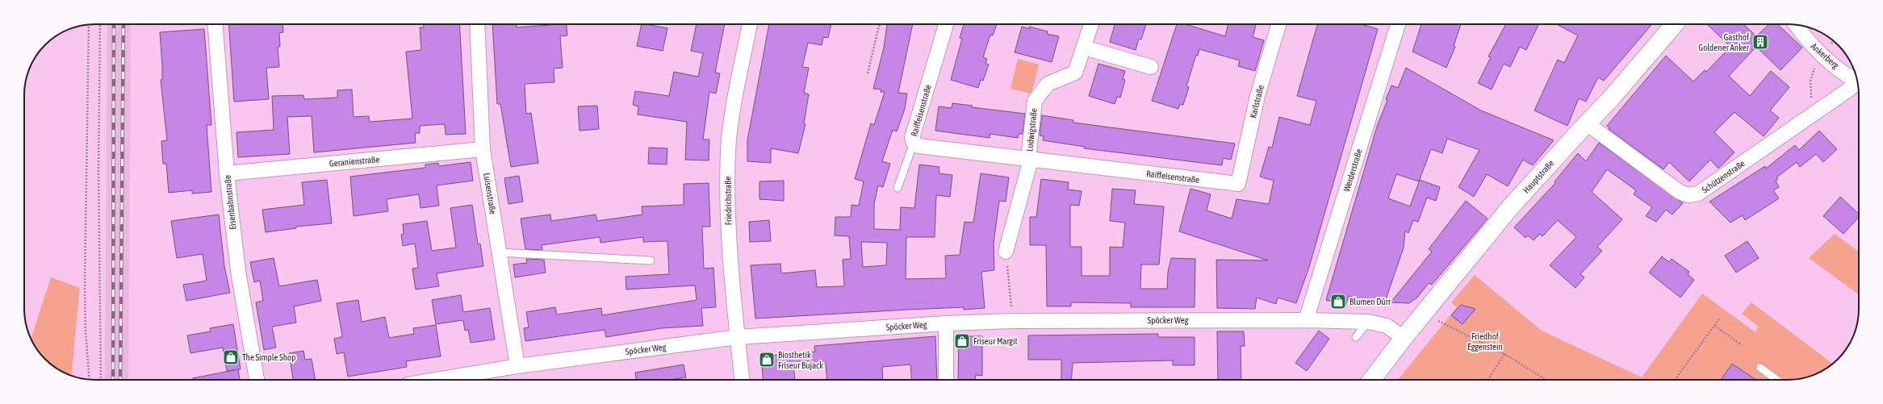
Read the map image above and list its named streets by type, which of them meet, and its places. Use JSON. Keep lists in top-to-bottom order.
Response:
{
  "streets": {
    "street": [
      "Ankerberg",
      "Karlstraße",
      "Raiffeisenstraße",
      "Ludwigstraße",
      "Geranienstraße",
      "Werderstraße",
      "Hauptstraße",
      "Schützenstraße",
      "Luisenstraße",
      "Friedrichstraße",
      "Eisenbahnstraße",
      "Spöcker Weg"
    ]
  },
  "crossings": [
    ["Karlstraße", "Raiffeisenstraße"],
    ["Raiffeisenstraße", "Ludwigstraße"],
    ["Geranienstraße", "Luisenstraße"],
    ["Geranienstraße", "Eisenbahnstraße"],
    ["Werderstraße", "Spöcker Weg"],
    ["Hauptstraße", "Schützenstraße"],
    ["Hauptstraße", "Spöcker Weg"],
    ["Luisenstraße", "Spöcker Weg"],
    ["Friedrichstraße", "Spöcker Weg"]
  ],
  "parks": ["Friedhof Eggenstein"],
  "places": {
    "building": ["Gasthof Goldener Anker"],
    "shop": [
      "Blumen Dürr",
      "Friseur Margit",
      "The Simple Shop",
      "Biosthetik Friseur Bujack"
    ]
  }
}
